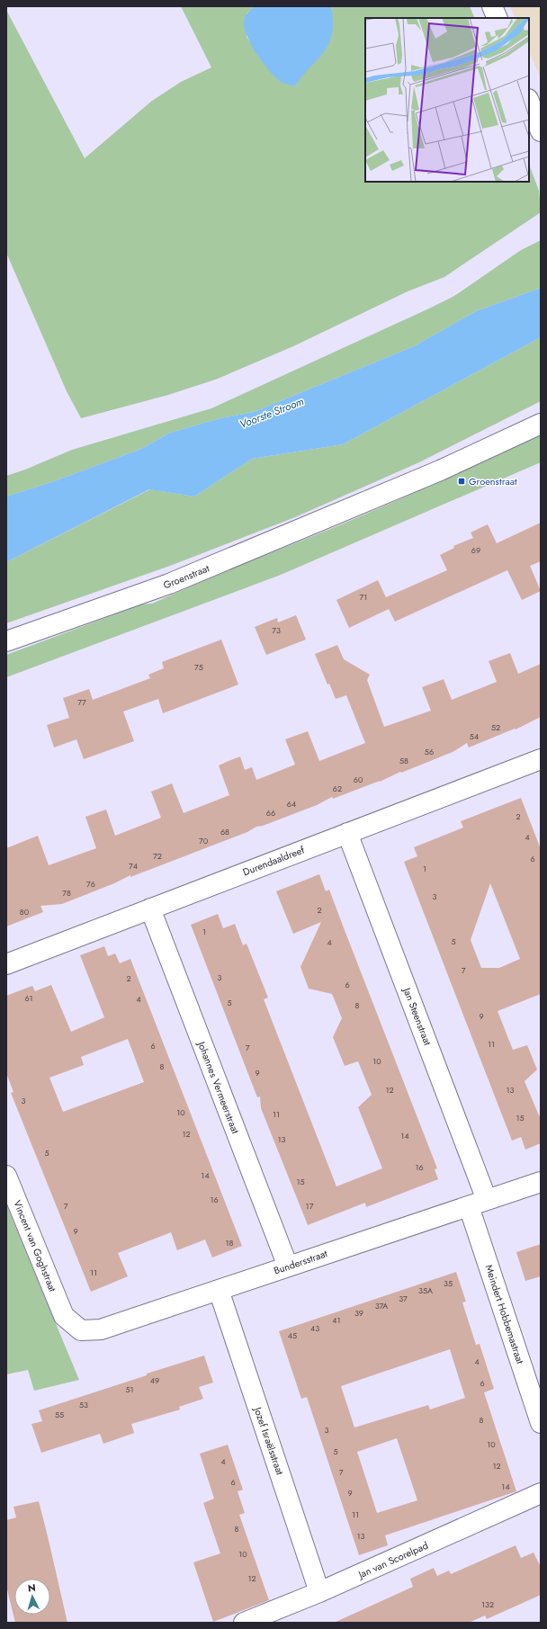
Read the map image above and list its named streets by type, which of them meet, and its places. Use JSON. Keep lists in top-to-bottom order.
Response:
{
  "streets": {
    "street": [
      "Groenstraat",
      "Durendaaldreef",
      "Jan Steenstraat",
      "Johannes Vermeerstraat",
      "Vincent van Goghstraat",
      "Bundersstraat",
      "Meindert Hobbemastraat",
      "Jozef Israëlsstraat",
      "Jan van Scorelpad"
    ]
  },
  "crossings": [
    ["Durendaaldreef", "Jan Steenstraat"],
    ["Durendaaldreef", "Johannes Vermeerstraat"],
    ["Jan Steenstraat", "Bundersstraat"],
    ["Johannes Vermeerstraat", "Bundersstraat"],
    ["Vincent van Goghstraat", "Bundersstraat"],
    ["Bundersstraat", "Meindert Hobbemastraat"],
    ["Bundersstraat", "Jozef Israëlsstraat"],
    ["Jozef Israëlsstraat", "Jan van Scorelpad"]
  ],
  "water": ["Voorste Stroom"],
  "places": {
    "transit": ["Groenstraat"]
  },
  "house_numbers": [
    "69",
    "71",
    "73",
    "75",
    "77",
    "52",
    "54",
    "56",
    "58",
    "60",
    "62",
    "64",
    "66",
    "2",
    "68",
    "4",
    "70",
    "72",
    "6",
    "74",
    "1",
    "76",
    "78",
    "3",
    "2",
    "80",
    "1",
    "5",
    "4",
    "7",
    "3",
    "2",
    "6",
    "61",
    "4",
    "5",
    "8",
    "9",
    "11",
    "6",
    "7",
    "10",
    "8",
    "9",
    "12",
    "13",
    "3",
    "10",
    "11",
    "15",
    "12",
    "14",
    "13",
    "5",
    "16",
    "14",
    "15",
    "16",
    "7",
    "17",
    "9",
    "18",
    "11",
    "35",
    "35A",
    "37",
    "37A",
    "39",
    "41",
    "43",
    "45",
    "4",
    "49",
    "6",
    "51",
    "53",
    "55",
    "8",
    "3",
    "10",
    "5",
    "4",
    "12",
    "7",
    "6",
    "14",
    "9",
    "11",
    "8",
    "13",
    "10",
    "12",
    "132"
  ],
  "north": "top"
}
